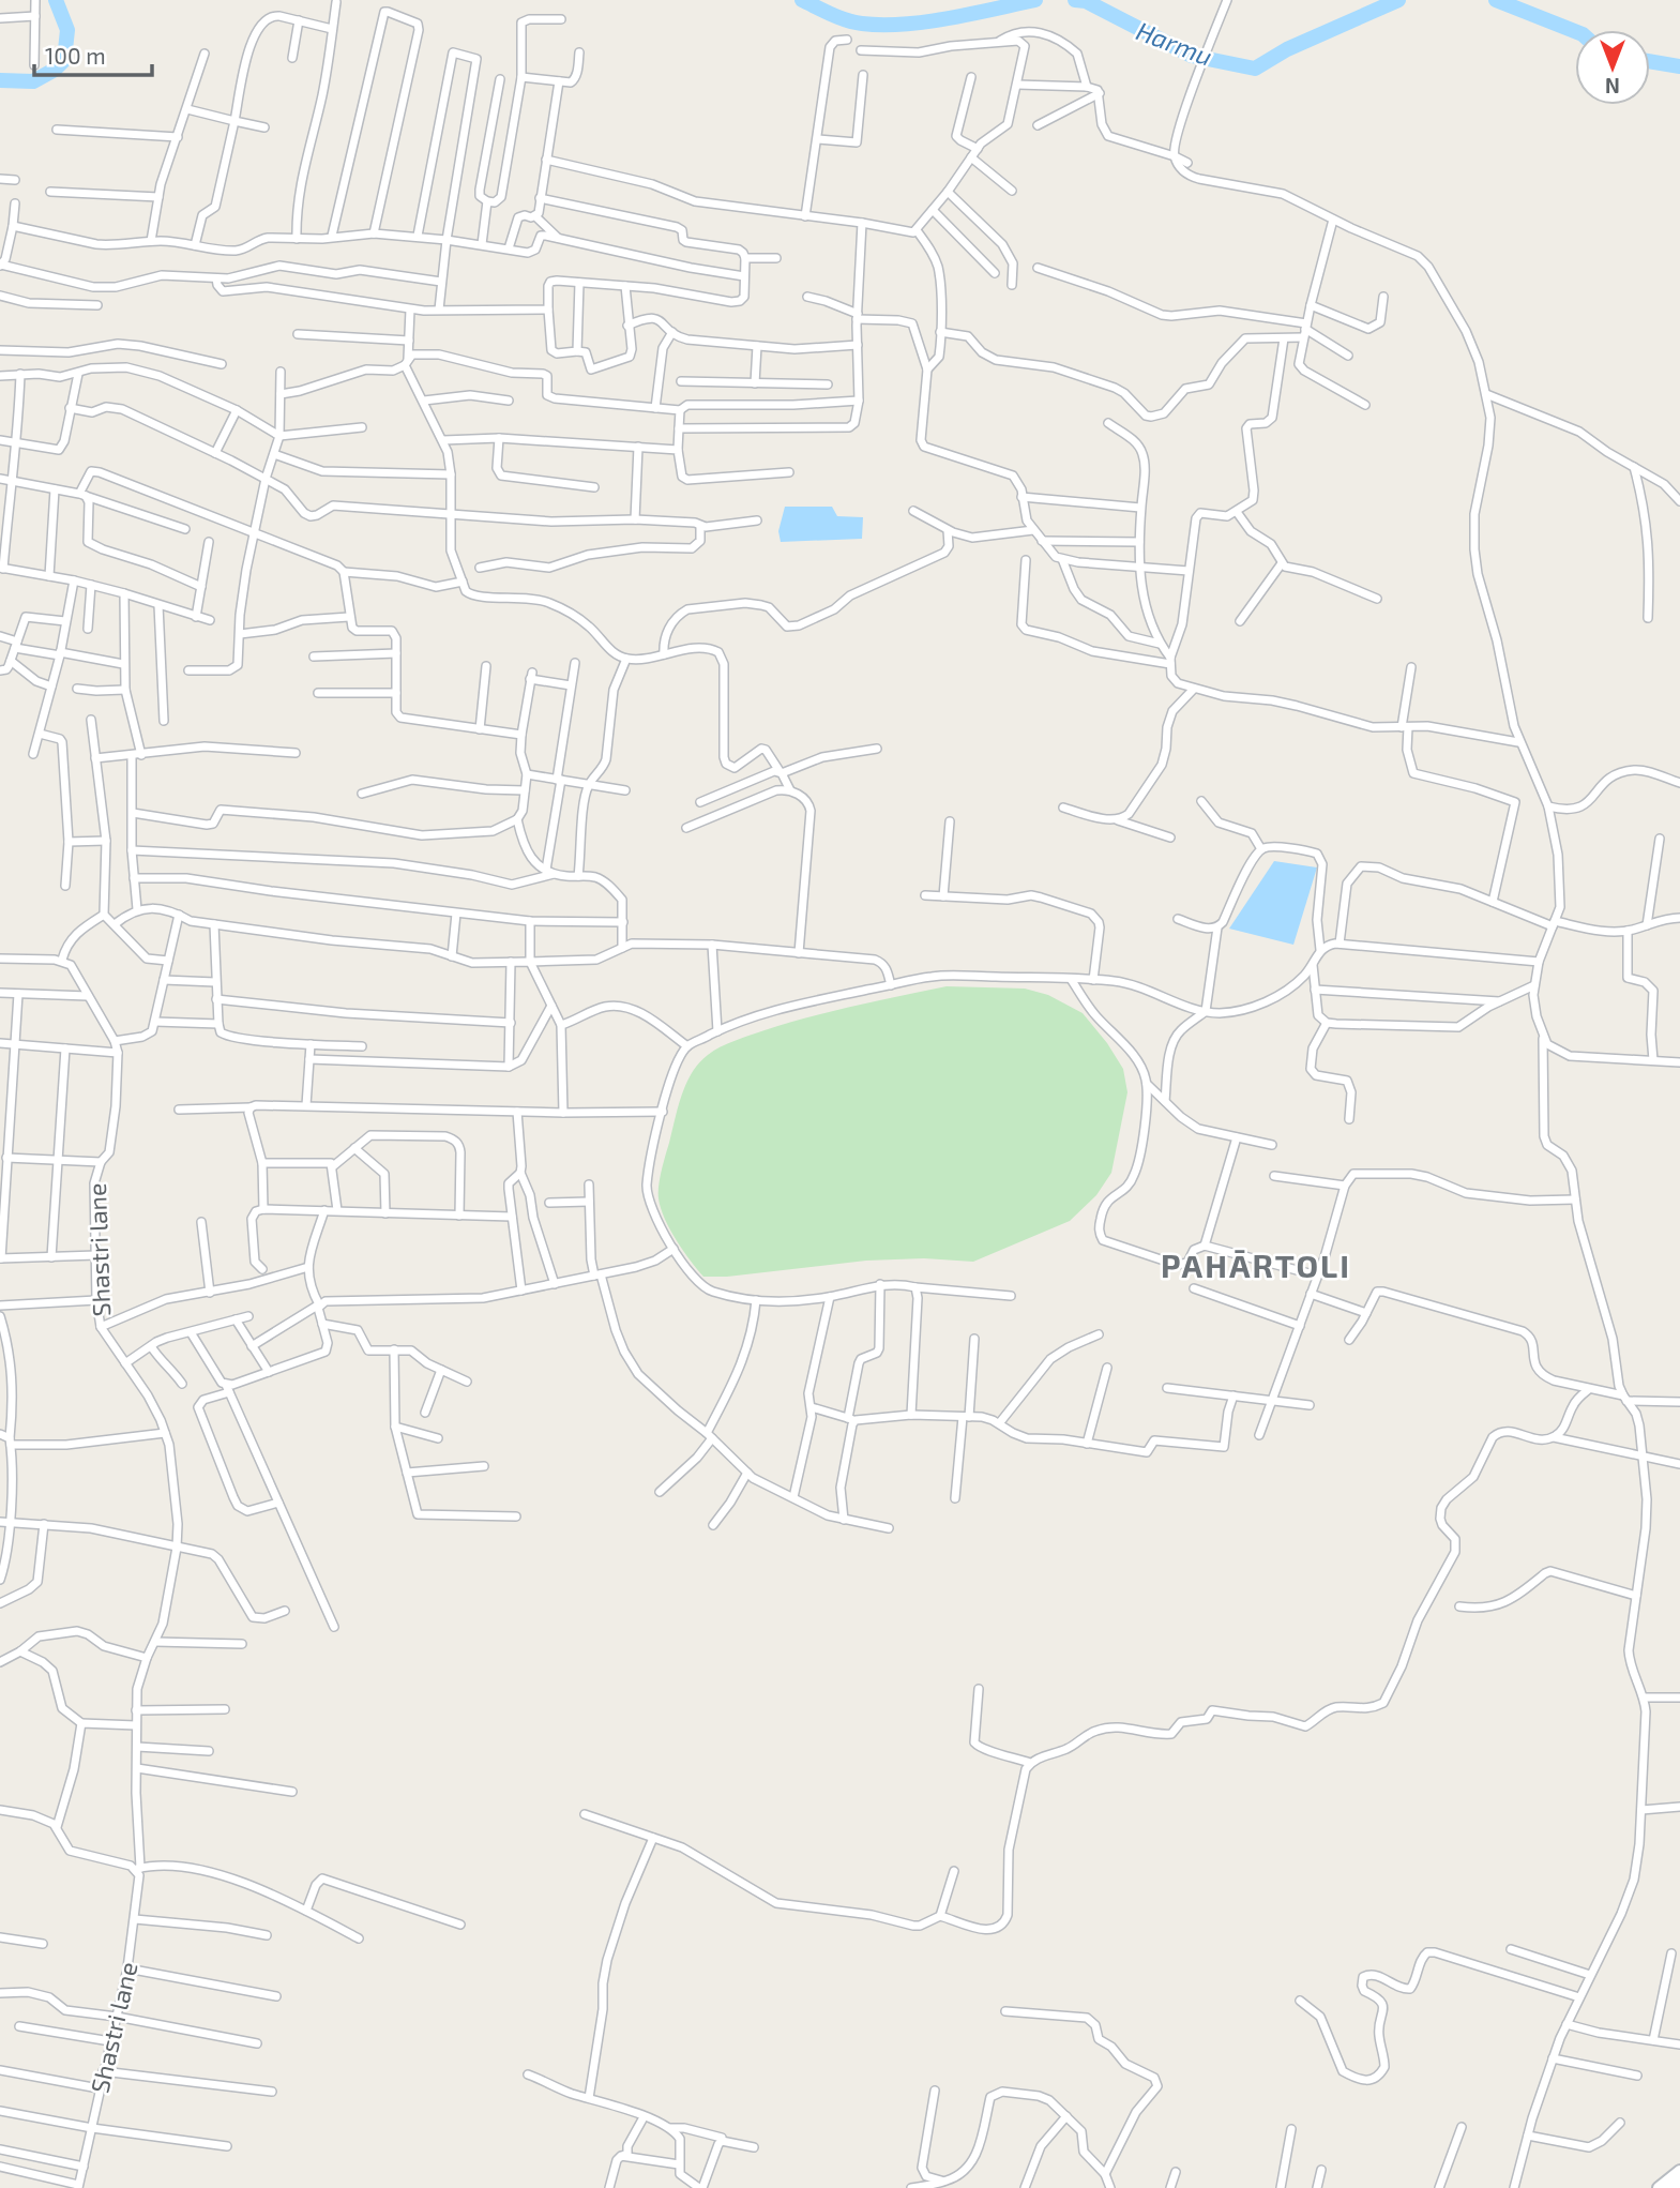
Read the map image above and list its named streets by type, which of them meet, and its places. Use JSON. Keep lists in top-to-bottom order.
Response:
{
  "streets": {
    "street": ["Shastri lane"]
  },
  "districts": ["PAHĀRTOLI"],
  "water": ["Harmu"],
  "scale_bar": "100 m",
  "north": "bottom"
}
